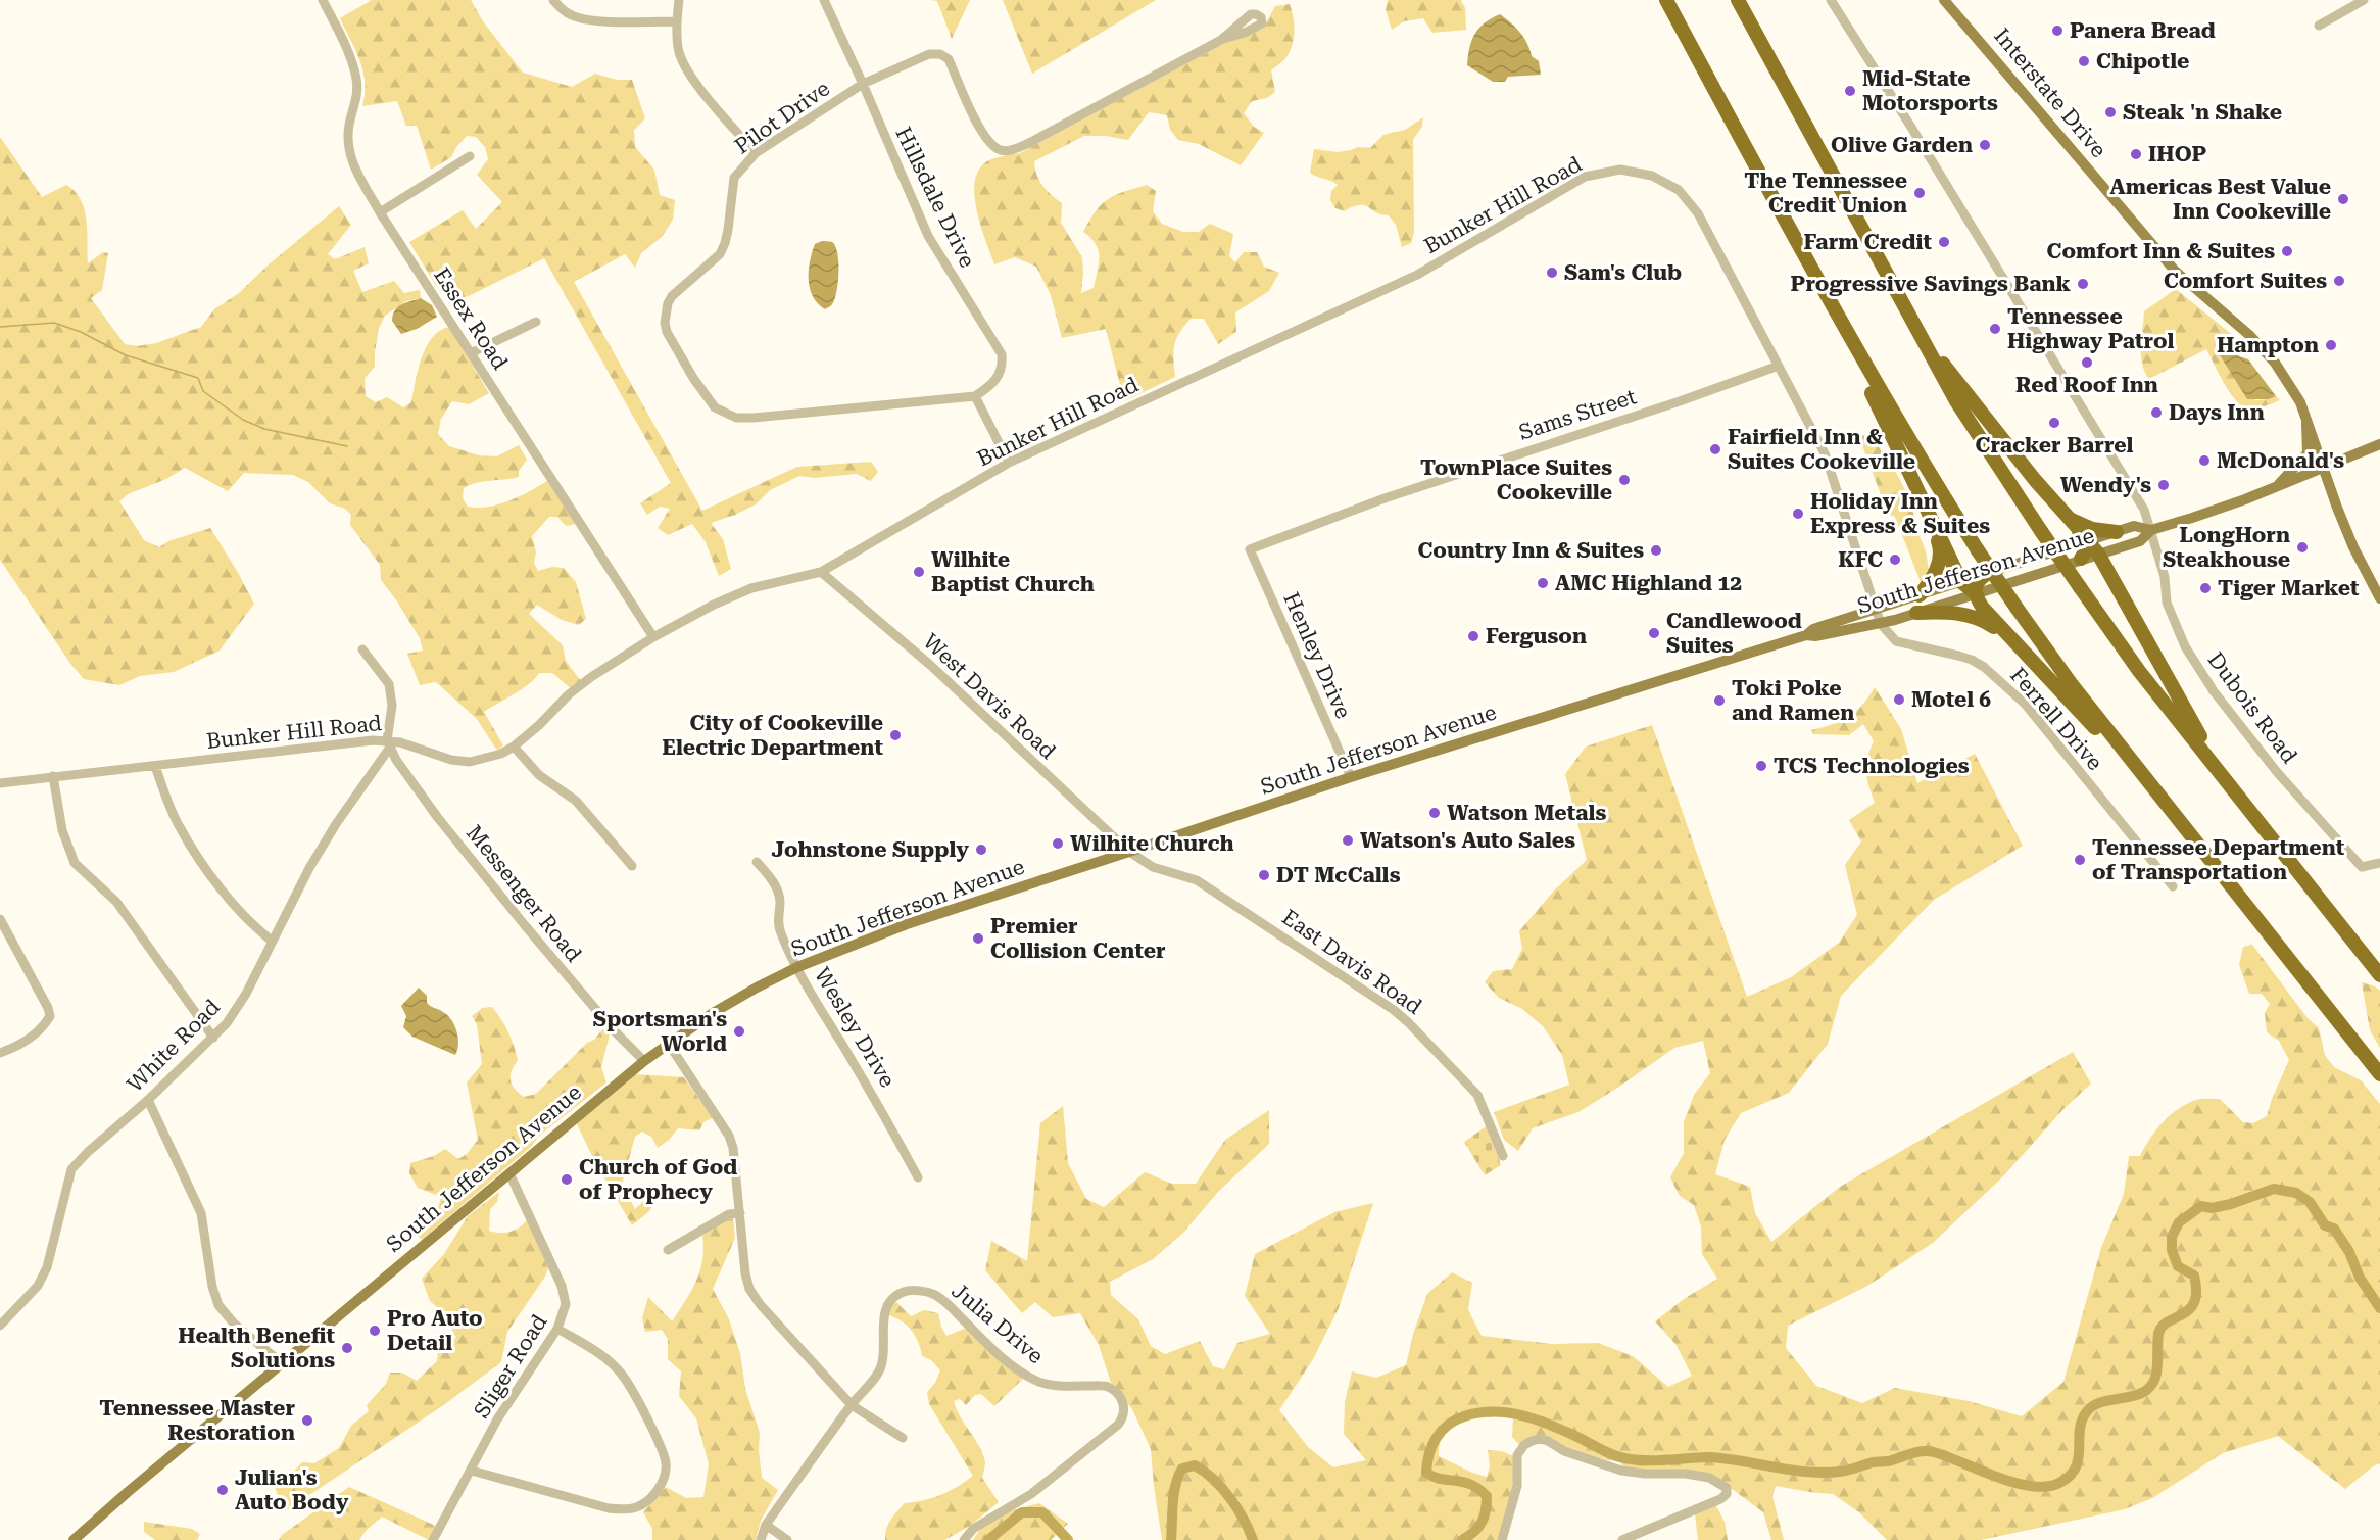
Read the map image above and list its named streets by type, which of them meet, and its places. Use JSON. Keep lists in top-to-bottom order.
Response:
{
  "streets": {
    "main road": ["Interstate Drive", "South Jefferson Avenue"],
    "street": [
      "Pilot Drive",
      "Hillsdale Drive",
      "Bunker Hill Road",
      "Essex Road",
      "Sams Street",
      "Henley Drive",
      "West Davis Road",
      "Dubois Road",
      "Ferrell Drive",
      "Messenger Road",
      "East Davis Road",
      "Wesley Drive",
      "White Road",
      "Julia Drive",
      "Sliger Road"
    ]
  },
  "crossings": [
    ["Interstate Drive", "South Jefferson Avenue"],
    ["Pilot Drive", "Hillsdale Drive"],
    ["Bunker Hill Road", "Essex Road"],
    ["Bunker Hill Road", "Sams Street"],
    ["Bunker Hill Road", "South Jefferson Avenue"],
    ["Bunker Hill Road", "West Davis Road"],
    ["Bunker Hill Road", "Ferrell Drive"],
    ["Bunker Hill Road", "Messenger Road"],
    ["Bunker Hill Road", "White Road"],
    ["Sams Street", "Henley Drive"],
    ["South Jefferson Avenue", "Henley Drive"],
    ["South Jefferson Avenue", "West Davis Road"],
    ["South Jefferson Avenue", "Dubois Road"],
    ["South Jefferson Avenue", "Ferrell Drive"],
    ["South Jefferson Avenue", "Messenger Road"],
    ["South Jefferson Avenue", "East Davis Road"],
    ["South Jefferson Avenue", "Wesley Drive"],
    ["South Jefferson Avenue", "Sliger Road"],
    ["West Davis Road", "East Davis Road"],
    ["Messenger Road", "White Road"]
  ],
  "places": [
    "Panera Bread",
    "Chipotle",
    "Mid-State Motorsports",
    "Steak 'n Shake",
    "Olive Garden",
    "IHOP",
    "The Tennessee Credit Union",
    "Americas Best Value Inn Cookeville",
    "Farm Credit",
    "Comfort Inn & Suites",
    "Sam's Club",
    "Comfort Suites",
    "Progressive Savings Bank",
    "Tennessee Highway Patrol",
    "Hampton",
    "Red Roof Inn",
    "Days Inn",
    "Cracker Barrel",
    "Fairfield Inn & Suites Cookeville",
    "McDonald's",
    "TownPlace Suites Cookeville",
    "Wendy's",
    "Holiday Inn Express & Suites",
    "LongHorn Steakhouse",
    "Country Inn & Suites",
    "KFC",
    "Wilhite Baptist Church",
    "AMC Highland 12",
    "Tiger Market",
    "Candlewood Suites",
    "Ferguson",
    "Motel 6",
    "Toki Poke and Ramen",
    "City of Cookeville Electric Department",
    "TCS Technologies",
    "Watson Metals",
    "Watson's Auto Sales",
    "Wilhite Church",
    "Johnstone Supply",
    "Tennessee Department of Transportation",
    "DT McCalls",
    "Premier Collision Center",
    "Sportsman's World",
    "Church of God of Prophecy",
    "Pro Auto Detail",
    "Health Benefit Solutions",
    "Tennessee Master Restoration",
    "Julian's Auto Body"
  ]
}
